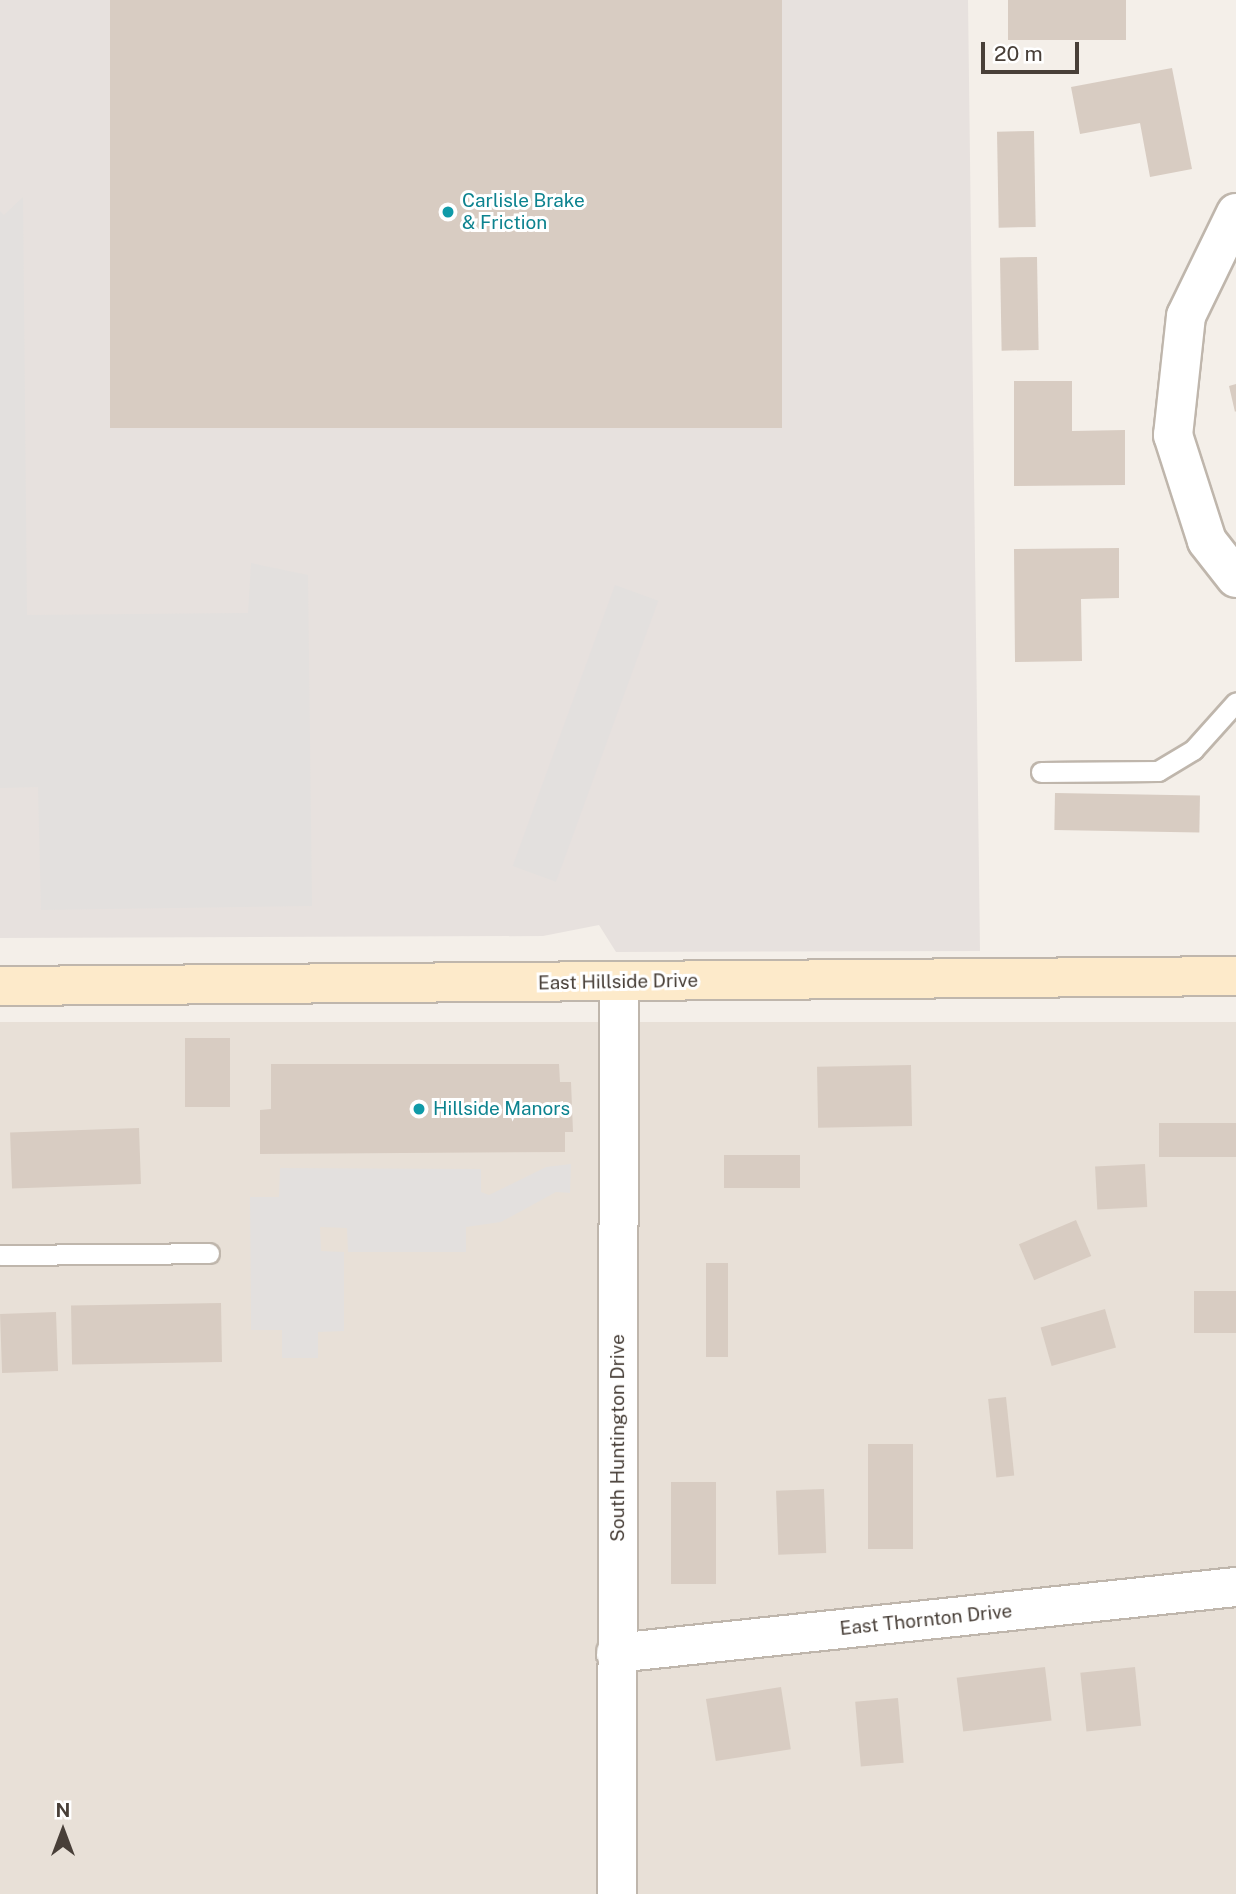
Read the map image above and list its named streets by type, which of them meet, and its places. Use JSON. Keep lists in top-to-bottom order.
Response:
{
  "streets": {
    "main road": ["East Hillside Drive"],
    "street": ["South Huntington Drive", "East Thornton Drive"]
  },
  "crossings": [
    ["East Hillside Drive", "South Huntington Drive"],
    ["South Huntington Drive", "East Thornton Drive"]
  ],
  "places": ["Carlisle Brake & Friction", "Hillside Manors"],
  "scale_bar": "20 m",
  "north": "top"
}
